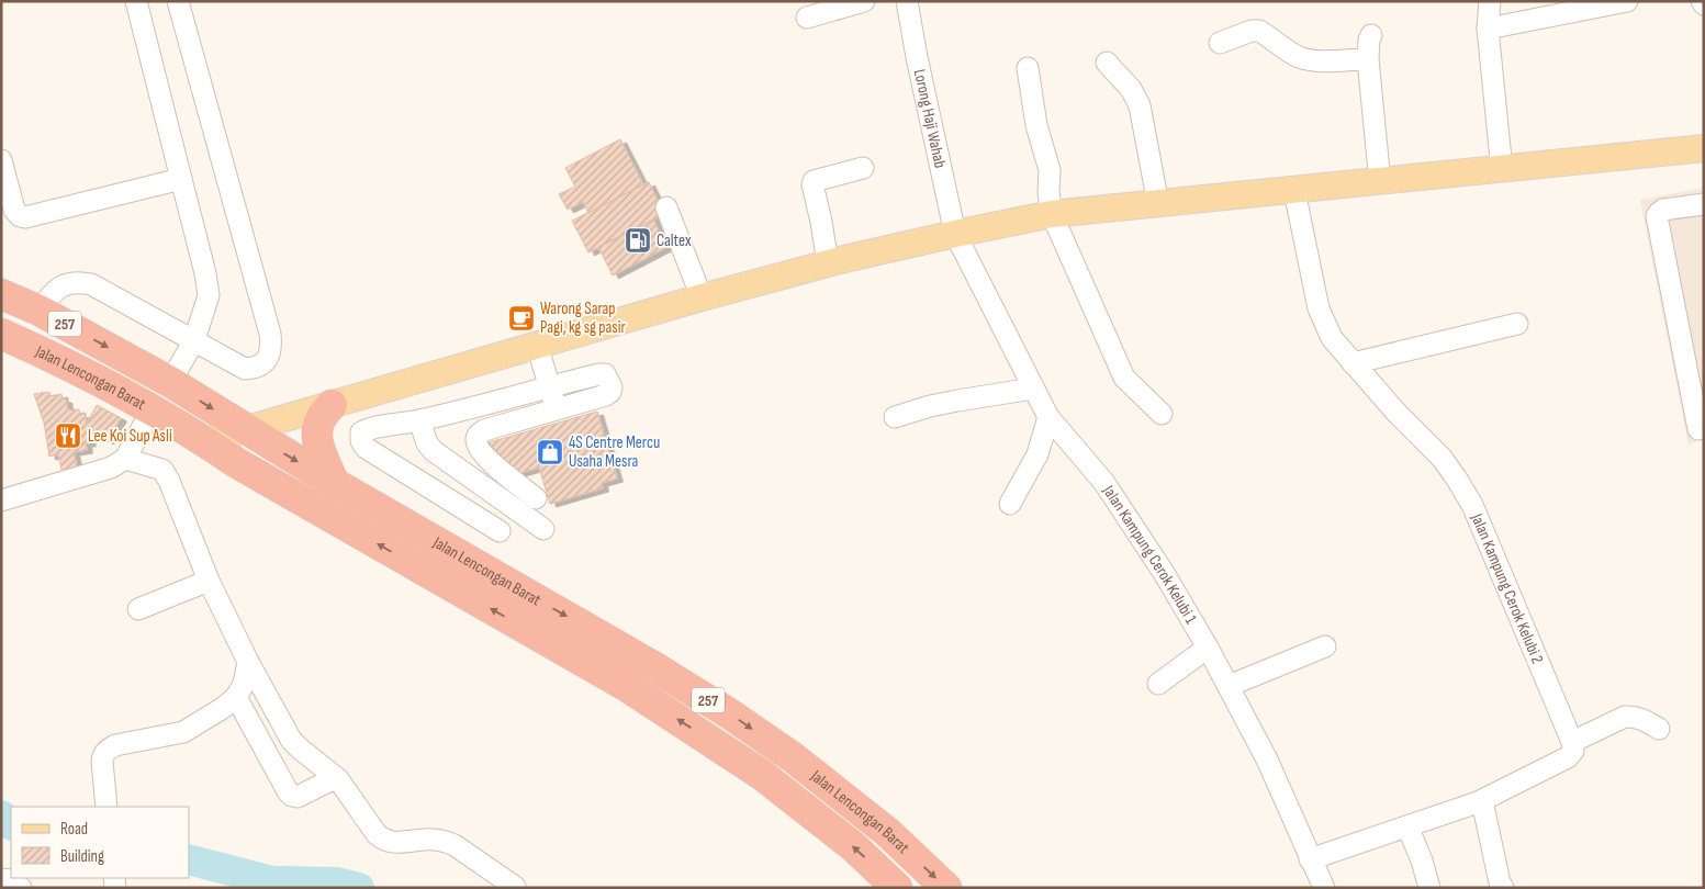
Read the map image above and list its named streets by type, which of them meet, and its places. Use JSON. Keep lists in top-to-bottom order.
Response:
{
  "streets": {
    "highway": ["257", "Jalan Lencongan Barat"],
    "street": ["Lorong Haji Wahab", "Jalan Kampung Cerok Kelubi 1", "Jalan Kampung Cerok Kelubi 2"]
  },
  "crossings": [
    ["Lorong Haji Wahab", "Jalan Kampung Cerok Kelubi 1"]
  ],
  "places": {
    "fuel station": ["Caltex"],
    "cafe": ["Warong Sarap Pagi, kg sg pasir"],
    "restaurant": ["Lee Koi Sup Asli"],
    "shop": ["4S Centre Mercu Usaha Mesra"]
  },
  "legend": ["Road", "Building"]
}
